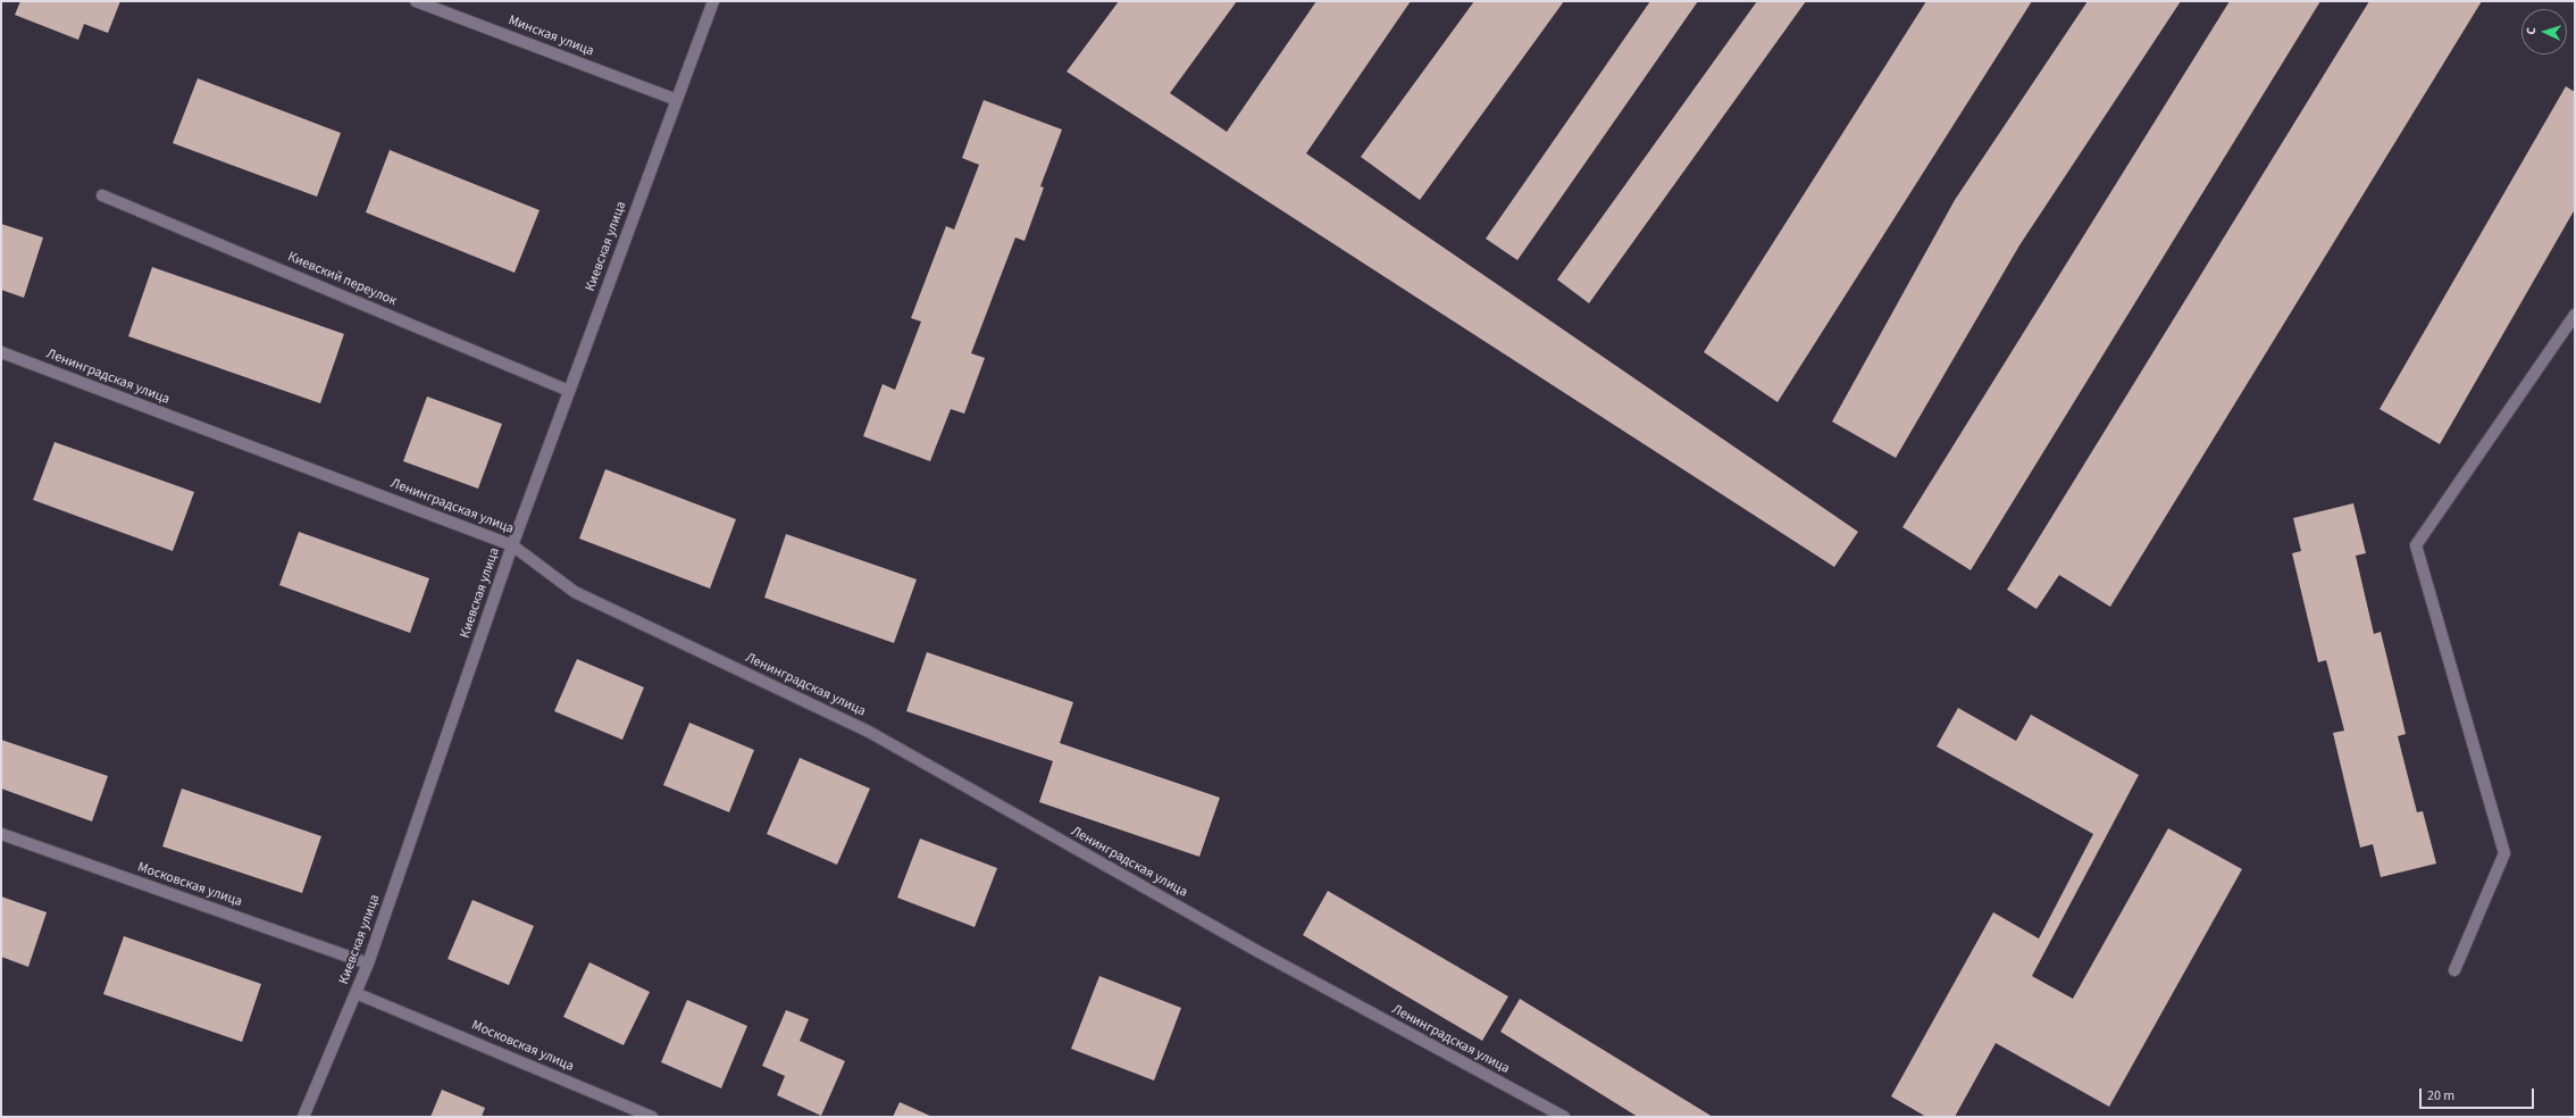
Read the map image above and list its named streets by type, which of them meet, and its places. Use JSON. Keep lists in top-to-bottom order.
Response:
{
  "streets": {
    "street": [
      "Минская улица",
      "Киевская улица",
      "Киевский переулок",
      "Ленинградская улица",
      "Московская улица"
    ]
  },
  "crossings": [
    ["Минская улица", "Киевская улица"],
    ["Киевская улица", "Киевский переулок"],
    ["Киевская улица", "Ленинградская улица"],
    ["Киевская улица", "Московская улица"]
  ],
  "scale_bar": "20 m",
  "north": "left"
}
